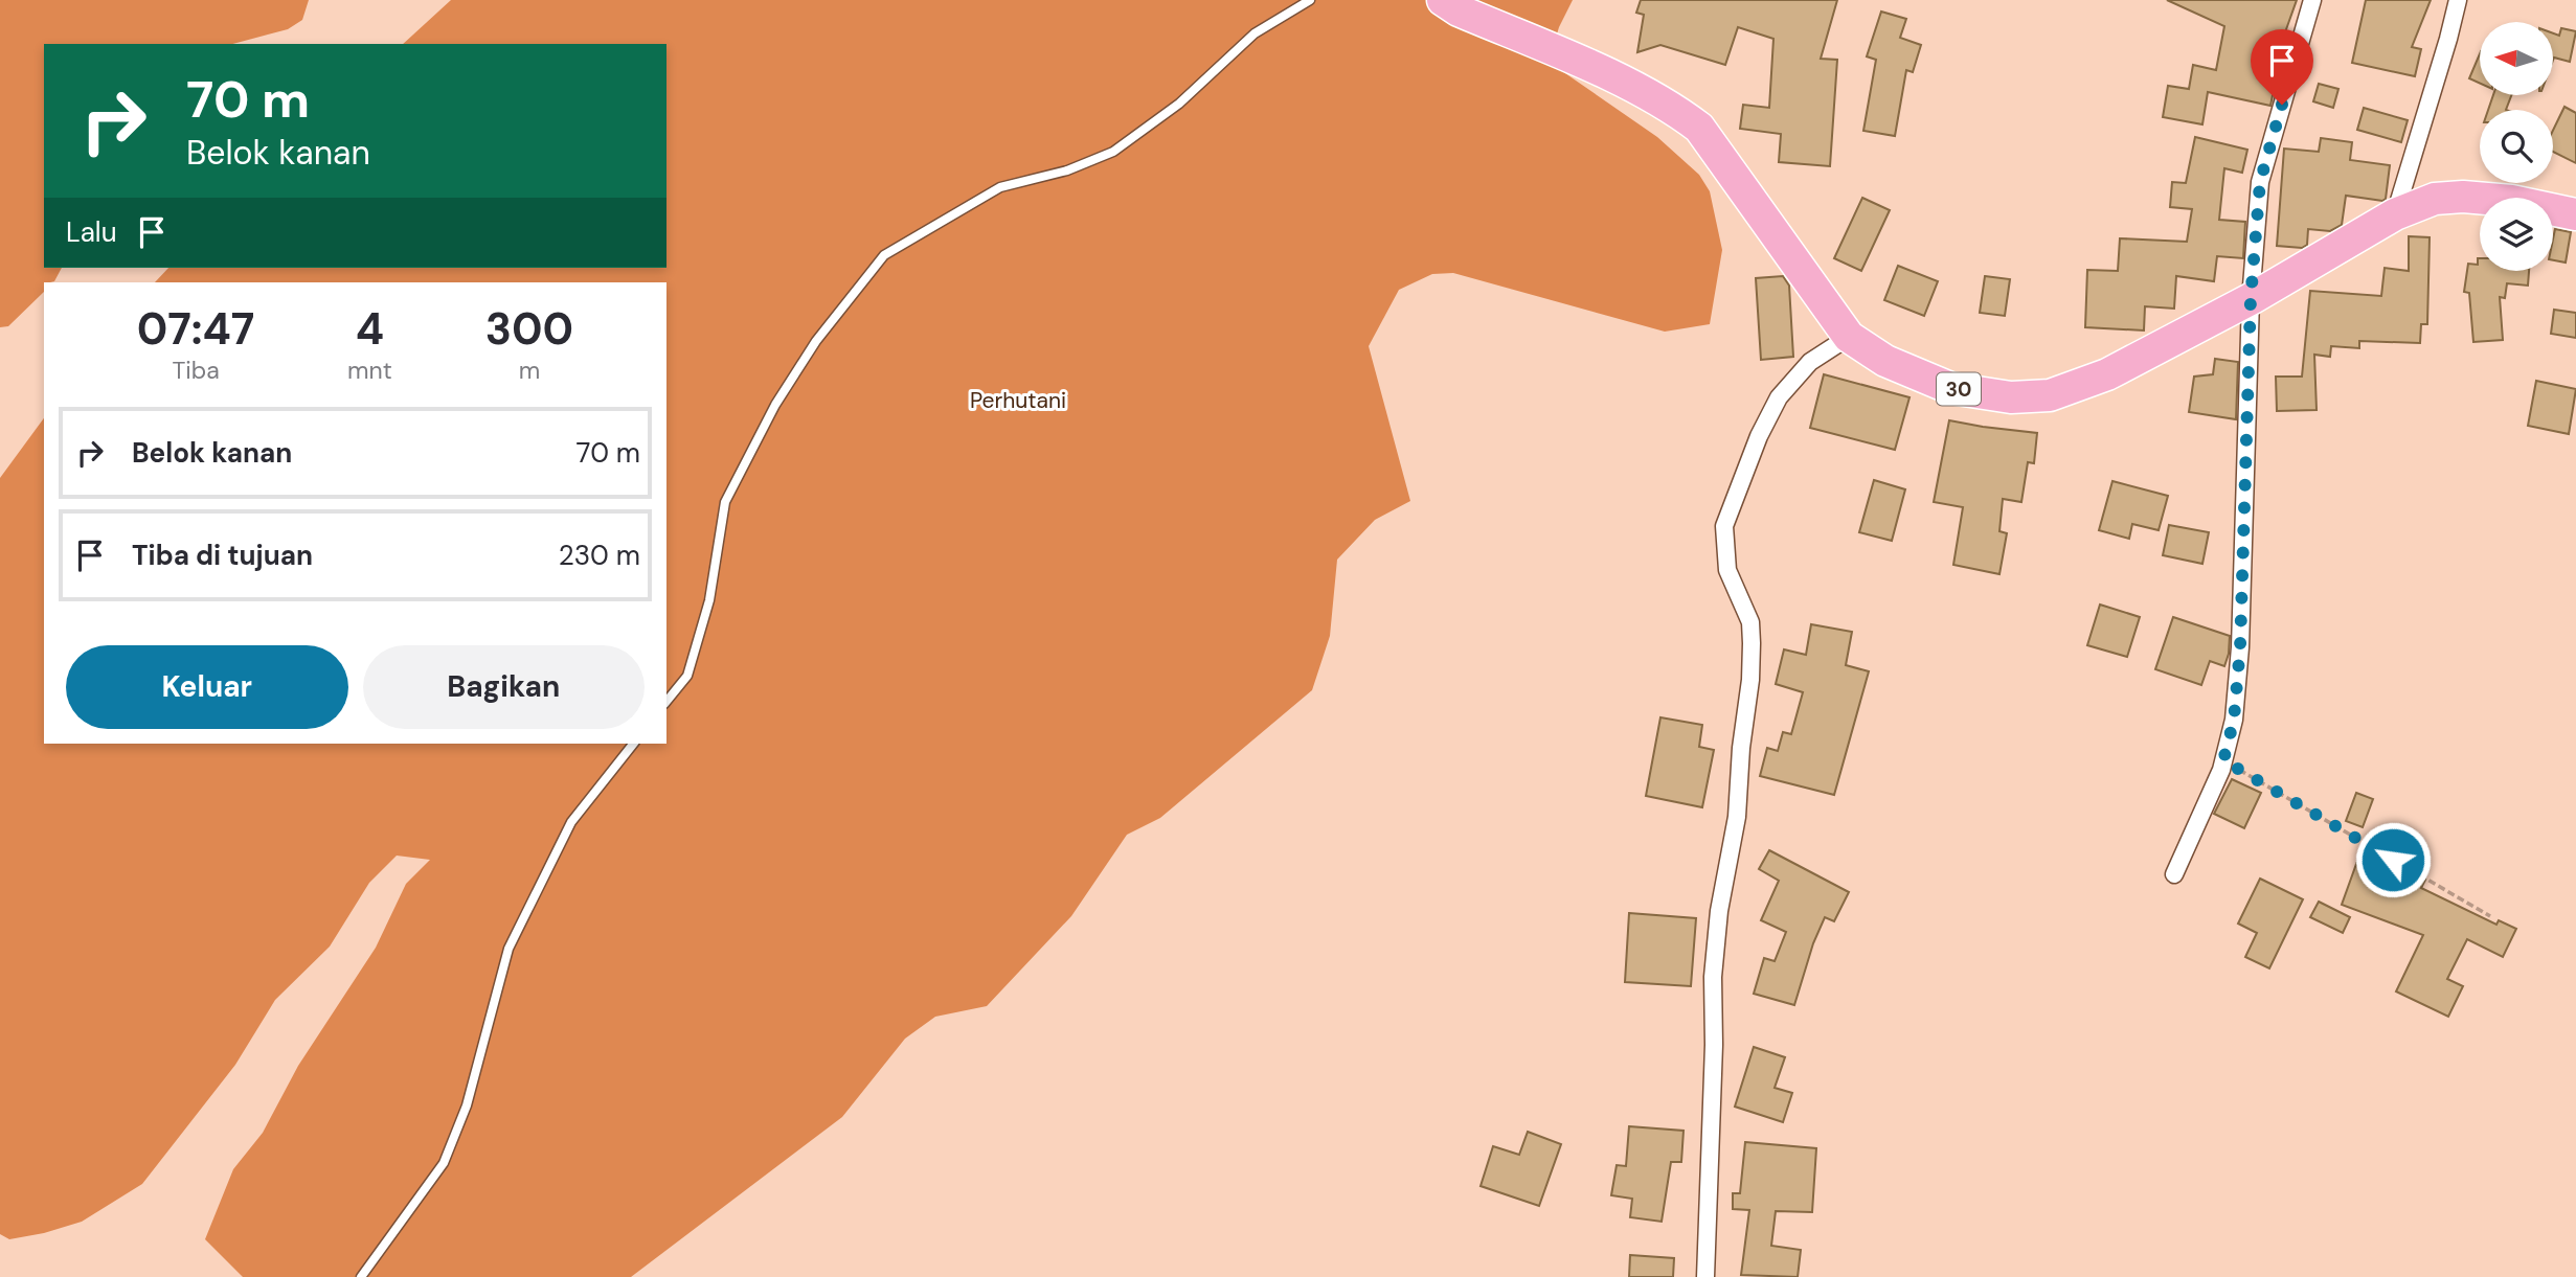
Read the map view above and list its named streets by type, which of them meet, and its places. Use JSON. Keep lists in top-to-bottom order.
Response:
{
  "streets": {
    "highway": ["30"]
  },
  "parks": ["Perhutani"],
  "north": "left",
  "page": {
    "turn": ["70 m", "Belok kanan"],
    "then": "Lalu",
    "eta": [
      "07:47",
      "Tiba",
      "4",
      "mnt",
      "300",
      "m"
    ],
    "list": [
      {
        "name": "Belok kanan",
        "value": "70 m"
      },
      {
        "name": "Tiba di tujuan",
        "value": "230 m"
      }
    ],
    "buttons": ["Keluar", "Bagikan"]
  }
}
